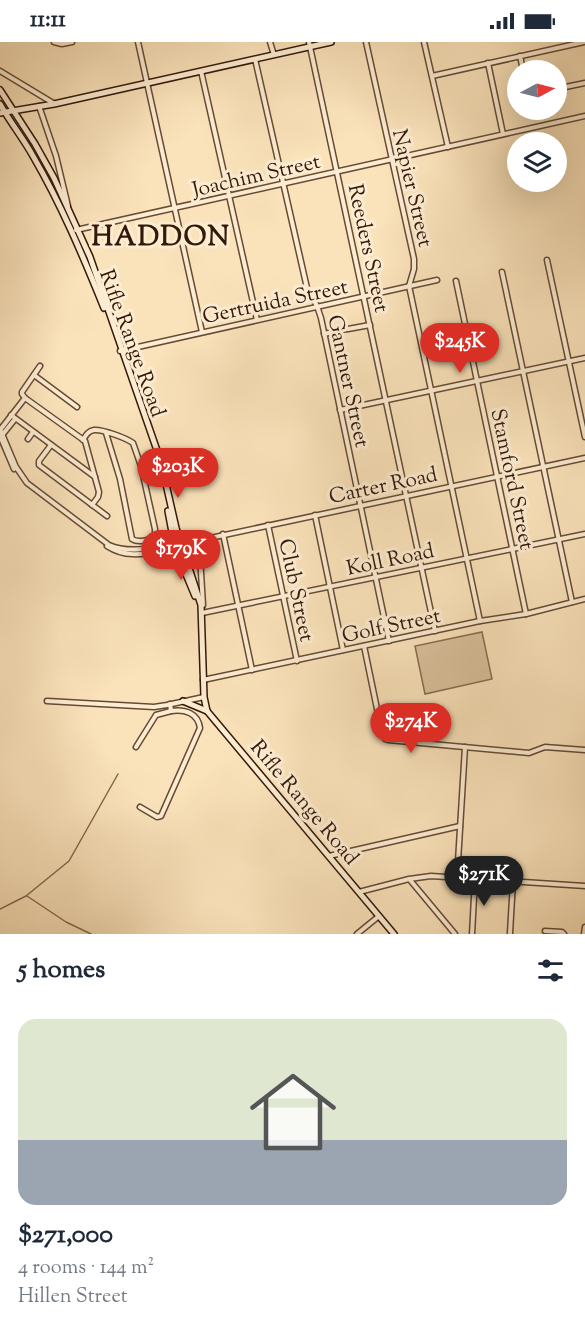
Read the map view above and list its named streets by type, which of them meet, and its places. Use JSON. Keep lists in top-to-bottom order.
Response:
{
  "streets": {
    "main road": ["Rifle Range Road"],
    "street": [
      "Joachim Street",
      "Napier Street",
      "Reeders Street",
      "Gertruida Street",
      "Gantner Street",
      "Stamford Street",
      "Carter Road",
      "Koll Road",
      "Club Street",
      "Golf Street"
    ]
  },
  "crossings": [
    ["Joachim Street", "Napier Street"],
    ["Joachim Street", "Reeders Street"],
    ["Joachim Street", "Rifle Range Road"],
    ["Joachim Street", "Gantner Street"],
    ["Napier Street", "Gertruida Street"],
    ["Napier Street", "Carter Road"],
    ["Napier Street", "Koll Road"],
    ["Napier Street", "Golf Street"],
    ["Reeders Street", "Gertruida Street"],
    ["Reeders Street", "Carter Road"],
    ["Reeders Street", "Koll Road"],
    ["Reeders Street", "Golf Street"],
    ["Gertruida Street", "Rifle Range Road"],
    ["Gertruida Street", "Gantner Street"],
    ["Rifle Range Road", "Carter Road"],
    ["Rifle Range Road", "Koll Road"],
    ["Rifle Range Road", "Golf Street"],
    ["Gantner Street", "Carter Road"],
    ["Gantner Street", "Koll Road"],
    ["Gantner Street", "Golf Street"],
    ["Stamford Street", "Carter Road"],
    ["Stamford Street", "Koll Road"],
    ["Stamford Street", "Golf Street"],
    ["Carter Road", "Club Street"],
    ["Koll Road", "Club Street"],
    ["Club Street", "Golf Street"]
  ],
  "districts": ["HADDON"],
  "north": "right",
  "page": {
    "status": "11:11",
    "price": [
      "$245K",
      "$203K",
      "$179K",
      "$274K",
      "$271K"
    ],
    "heading": "5 homes",
    "list": [
      {
        "name": "$271,000",
        "note": "4 rooms · 144 m² · Hillen Street"
      }
    ]
  }
}
